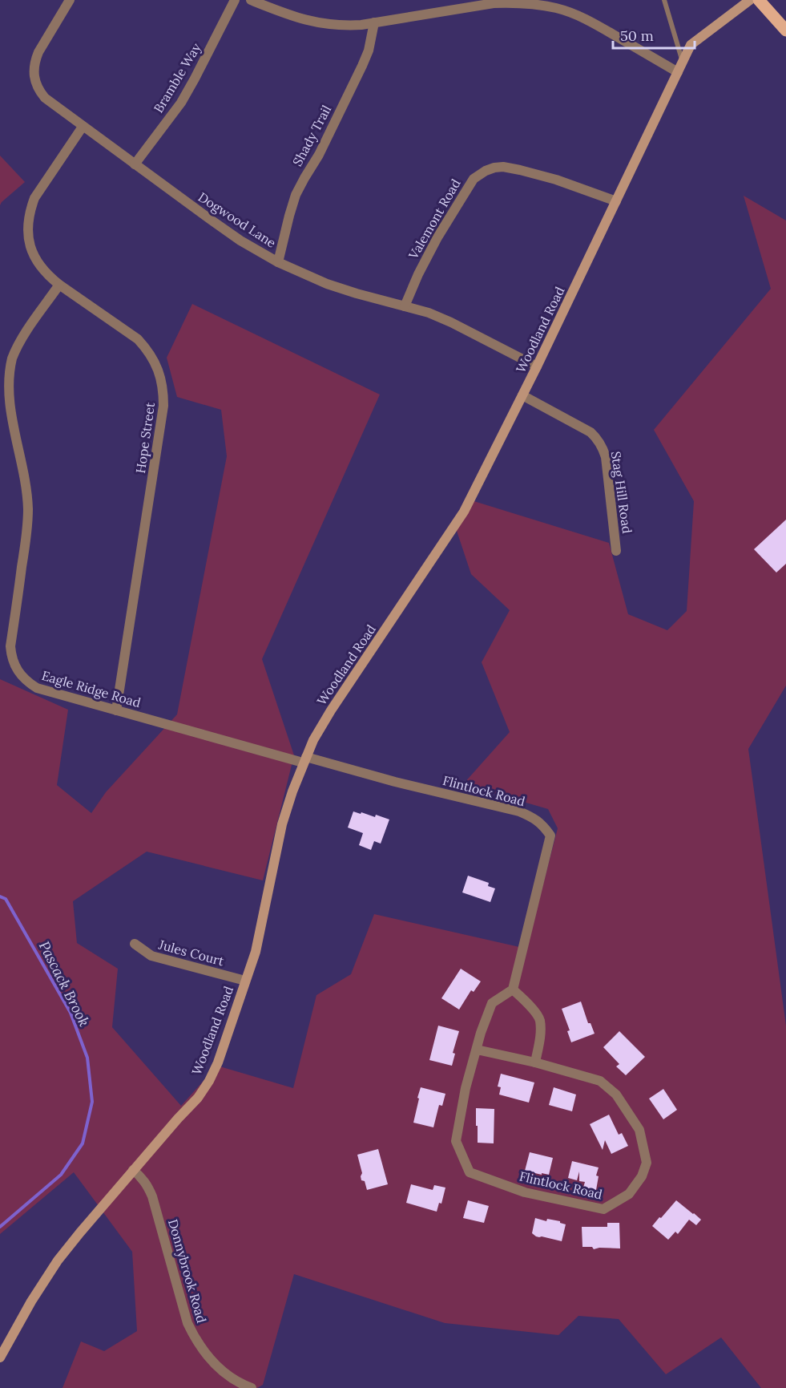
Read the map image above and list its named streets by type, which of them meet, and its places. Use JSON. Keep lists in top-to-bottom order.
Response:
{
  "streets": {
    "street": [
      "Bramble Way",
      "Shady Trail",
      "Valemont Road",
      "Dogwood Lane",
      "Woodland Road",
      "Hope Street",
      "Stag Hill Road",
      "Eagle Ridge Road",
      "Flintlock Road",
      "Jules Court",
      "Donnybrook Road"
    ]
  },
  "crossings": [
    ["Bramble Way", "Dogwood Lane"],
    ["Shady Trail", "Dogwood Lane"],
    ["Valemont Road", "Dogwood Lane"],
    ["Valemont Road", "Woodland Road"],
    ["Dogwood Lane", "Woodland Road"],
    ["Dogwood Lane", "Hope Street"],
    ["Woodland Road", "Stag Hill Road"],
    ["Woodland Road", "Eagle Ridge Road"],
    ["Woodland Road", "Flintlock Road"],
    ["Woodland Road", "Jules Court"],
    ["Woodland Road", "Donnybrook Road"],
    ["Hope Street", "Eagle Ridge Road"],
    ["Eagle Ridge Road", "Flintlock Road"]
  ],
  "water": ["Pascack Brook"],
  "scale_bar": "50 m"
}
